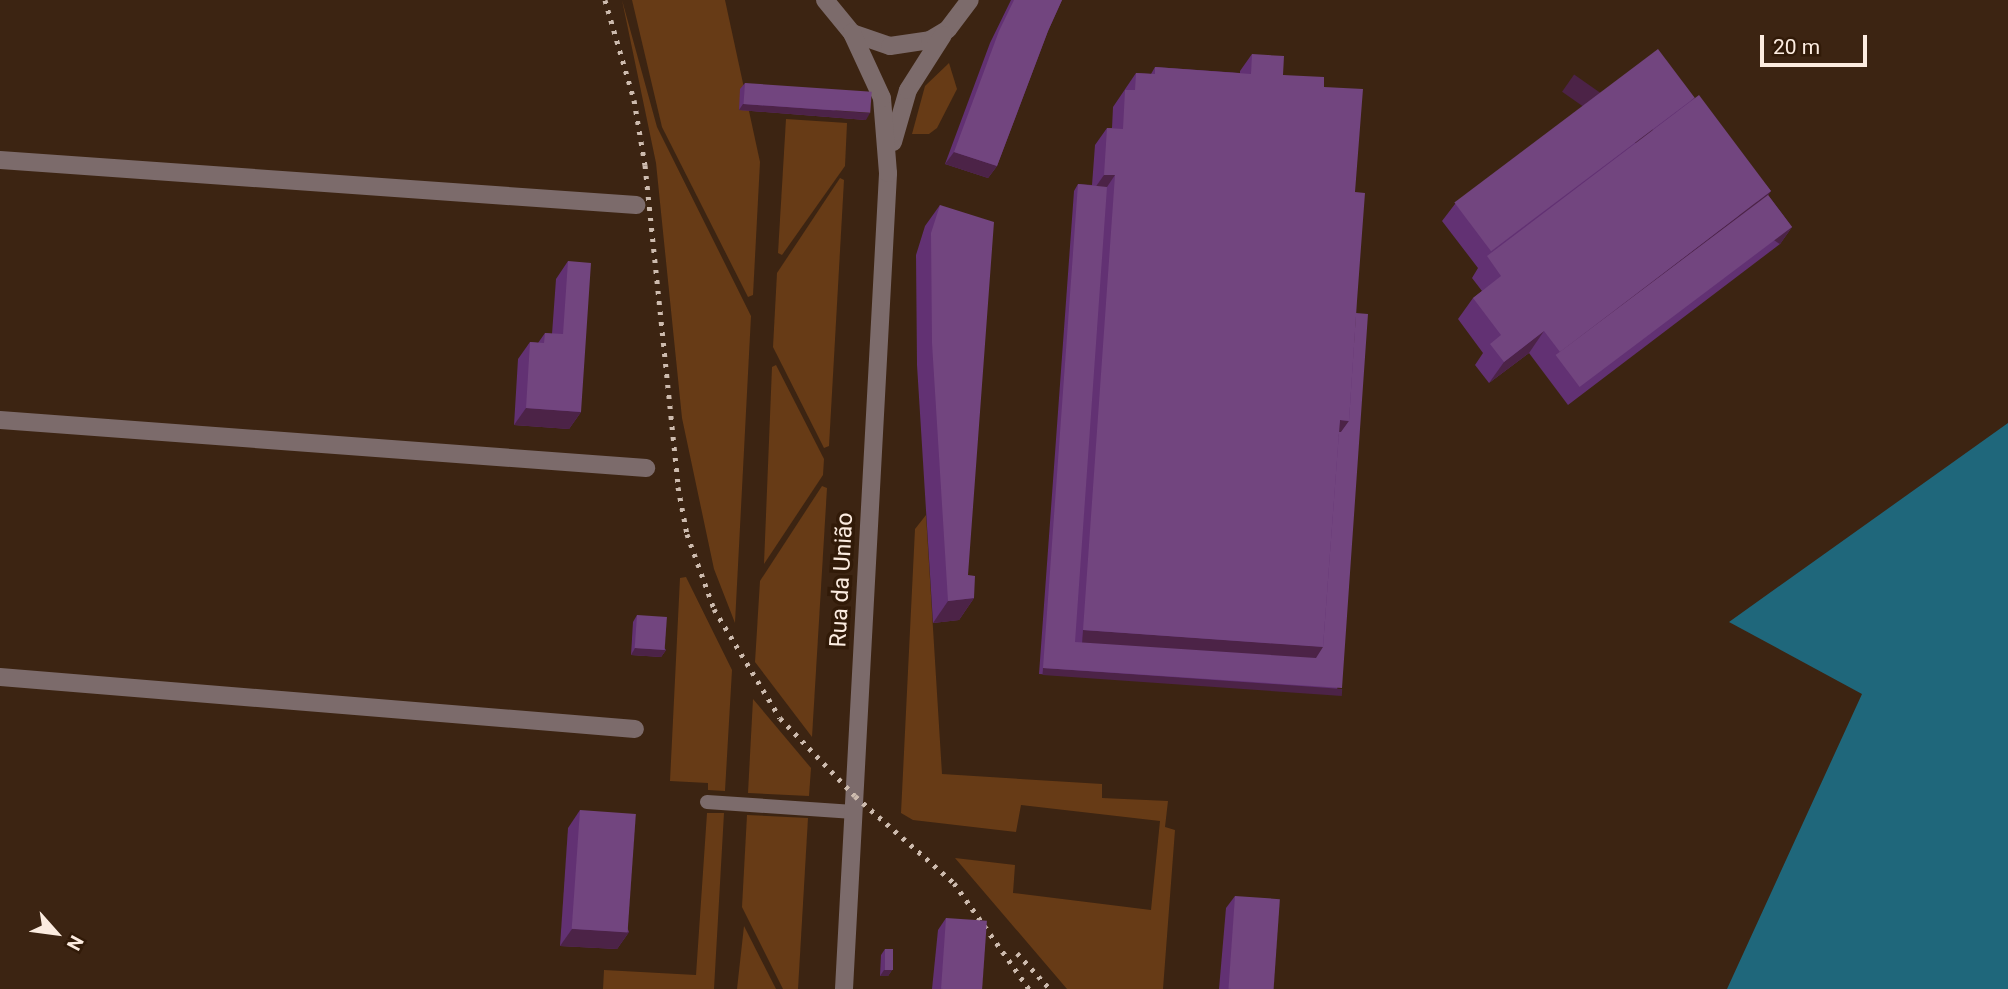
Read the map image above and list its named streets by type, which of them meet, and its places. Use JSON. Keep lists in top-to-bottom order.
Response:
{
  "streets": {
    "street": ["Rua da União"]
  },
  "scale_bar": "20 m",
  "north": "bottom right"
}
